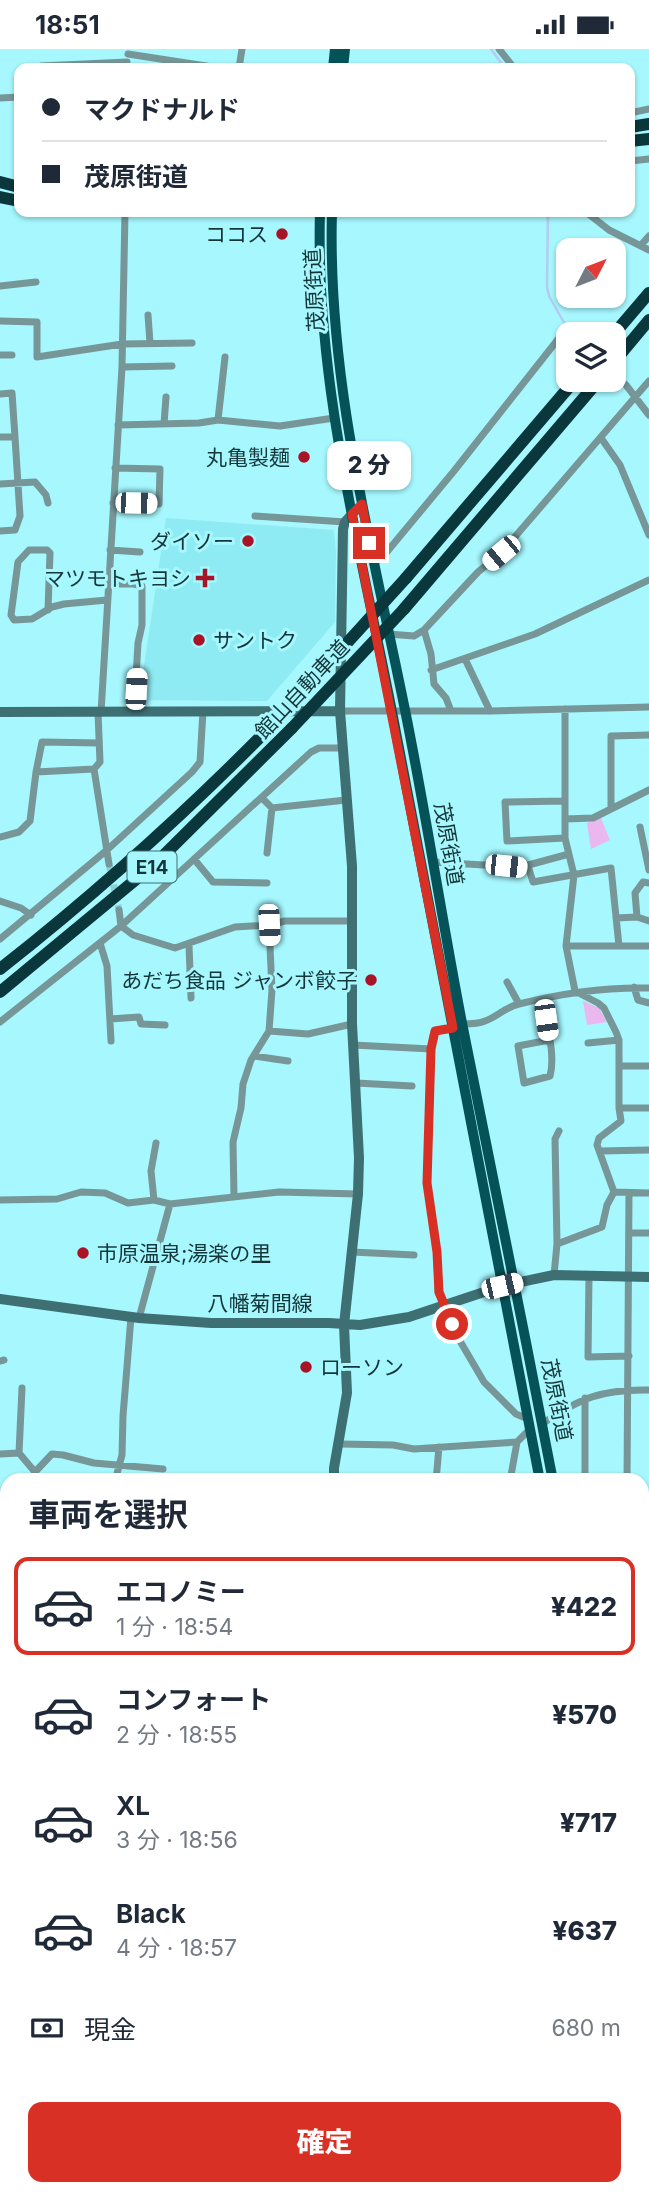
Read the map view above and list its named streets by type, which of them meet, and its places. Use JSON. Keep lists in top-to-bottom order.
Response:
{
  "streets": {
    "highway": ["館山自動車道", "E14"],
    "main road": ["茂原街道"],
    "street": ["八幡菊間線"]
  },
  "crossings": [
    ["茂原街道", "八幡菊間線"]
  ],
  "places": {
    "other": [
      "ココス",
      "丸亀製麺",
      "ダイソー",
      "サントク",
      "あだち食品 ジャンボ餃子",
      "市原温泉;湯楽の里",
      "ローソン"
    ],
    "health": ["マツモトキヨシ"]
  },
  "north": "top right",
  "page": {
    "status": "18:51",
    "banner": ["マクドナルド", "茂原街道"],
    "bubble": "2 分",
    "heading": "車両を選択",
    "list": [
      {
        "name": "エコノミー",
        "note": "1 分 · 18:54",
        "value": "¥422"
      },
      {
        "name": "コンフォート",
        "note": "2 分 · 18:55",
        "value": "¥570"
      },
      {
        "name": "XL",
        "note": "3 分 · 18:56",
        "value": "¥717"
      },
      {
        "name": "Black",
        "note": "4 分 · 18:57",
        "value": "¥637"
      }
    ],
    "pay": ["現金", "680 m"],
    "buttons": "確定"
  }
}
